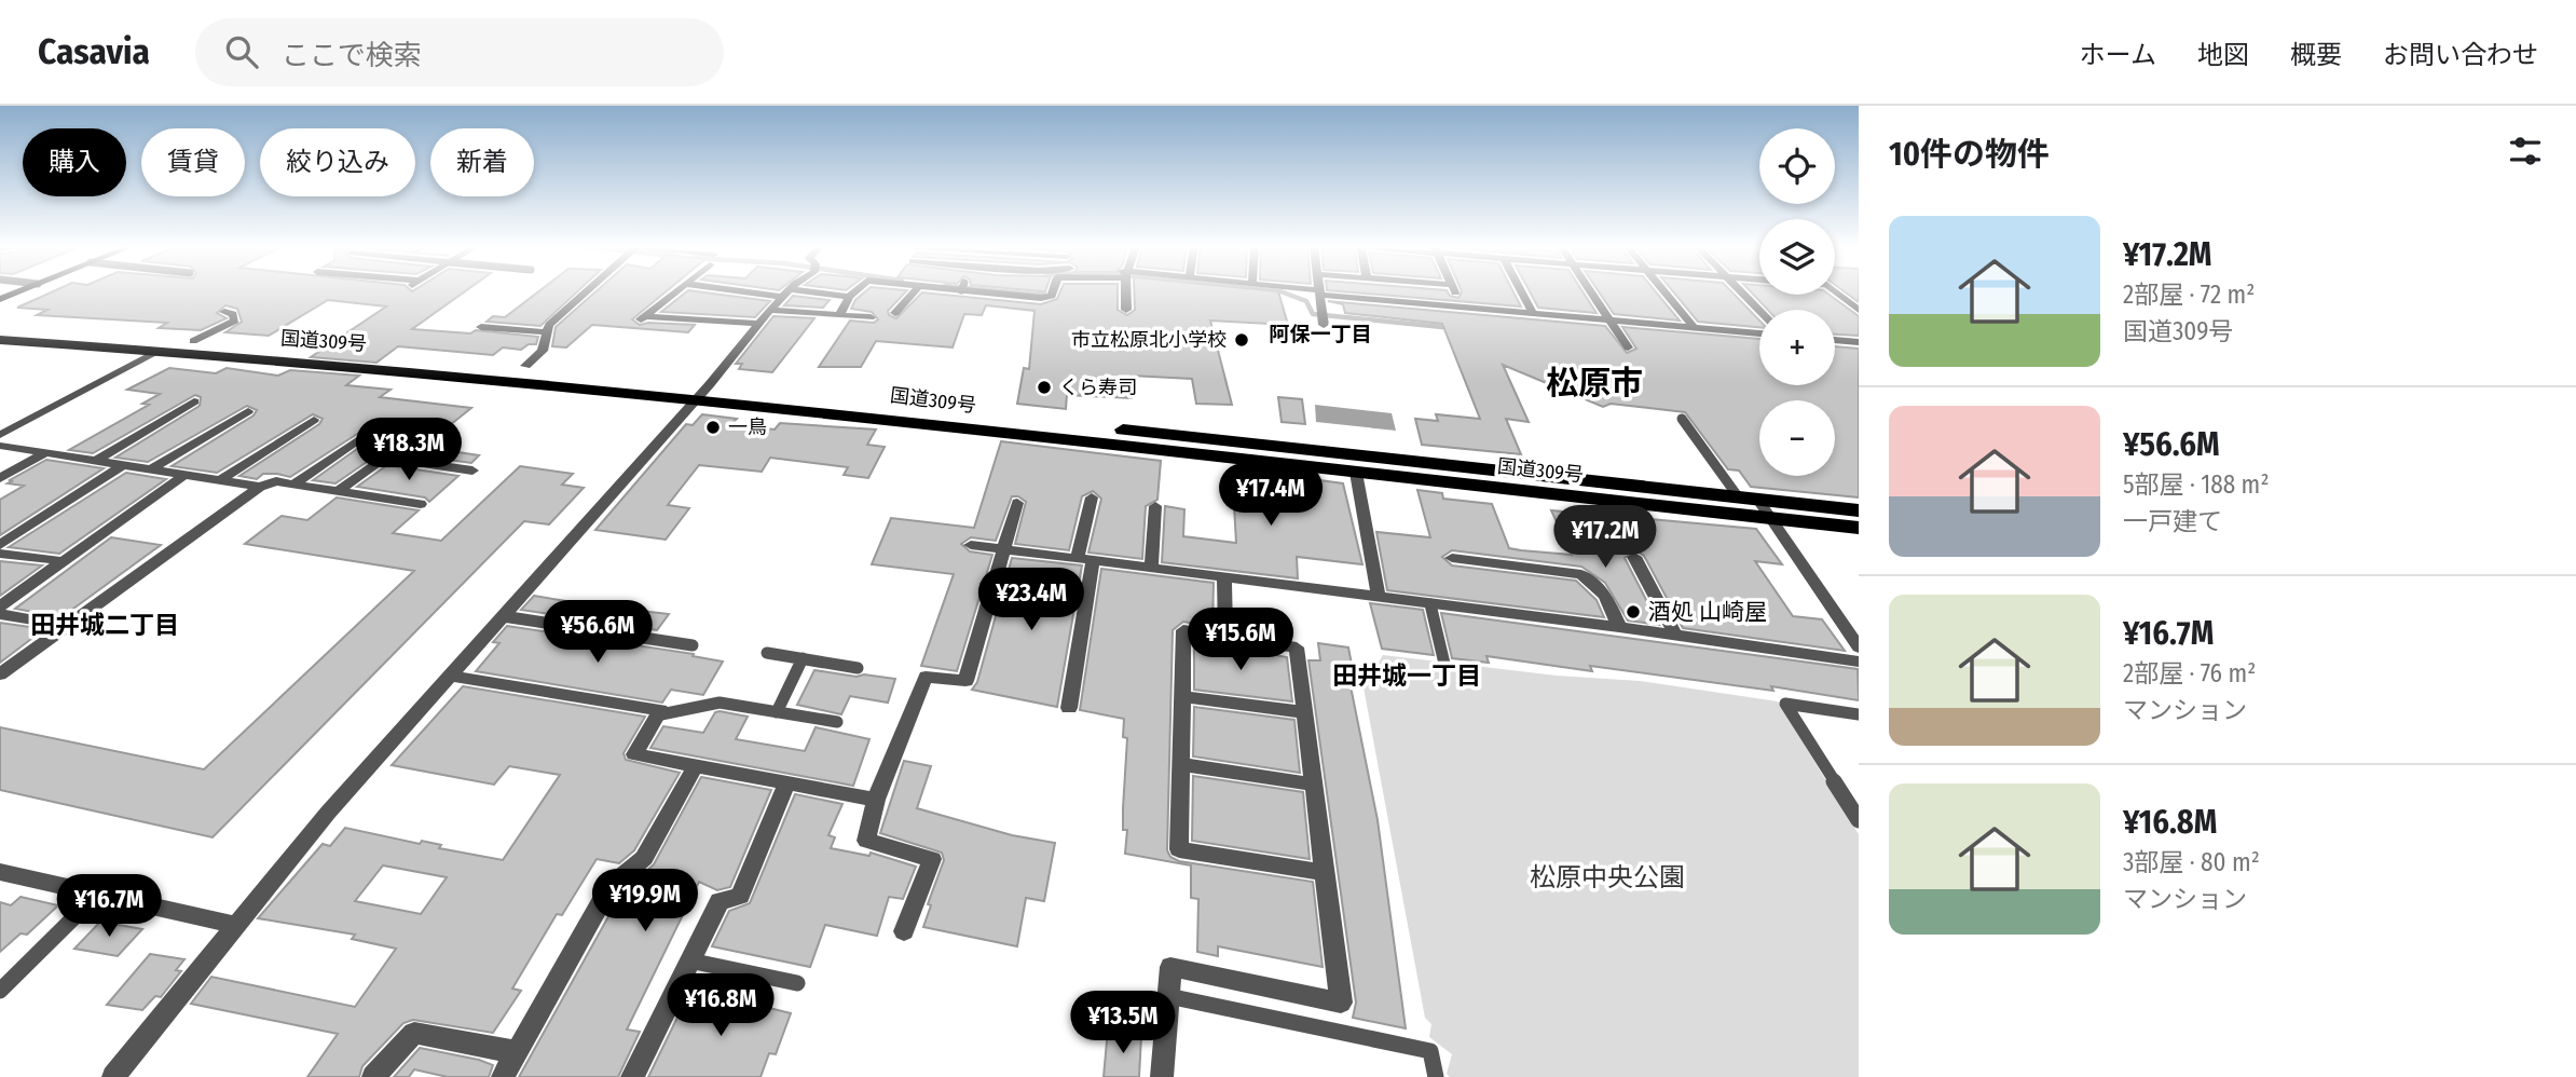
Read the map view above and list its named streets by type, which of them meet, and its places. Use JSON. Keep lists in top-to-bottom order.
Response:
{
  "streets": {
    "highway": ["国道309号"]
  },
  "districts": [
    "阿保一丁目",
    "松原市",
    "田井城二丁目",
    "田井城一丁目"
  ],
  "parks": ["松原中央公園"],
  "places": [
    "市立松原北小学校",
    "くら寿司",
    "一鳥",
    "酒処 山崎屋"
  ],
  "page": {
    "header": "Casavia",
    "search": "ここで検索",
    "nav": [
      "ホーム",
      "地図",
      "概要",
      "お問い合わせ"
    ],
    "heading": "10件の物件",
    "map_buttons": ["+", "−"],
    "chip": [
      "購入",
      "賃貸",
      "絞り込み",
      "新着"
    ],
    "list": [
      {
        "name": "¥17.2M",
        "note": "2部屋 · 72 m² · 国道309号"
      },
      {
        "name": "¥56.6M",
        "note": "5部屋 · 188 m² · 一戸建て"
      },
      {
        "name": "¥16.7M",
        "note": "2部屋 · 76 m² · マンション"
      },
      {
        "name": "¥16.8M",
        "note": "3部屋 · 80 m² · マンション"
      }
    ],
    "price": [
      "¥18.3M",
      "¥17.4M",
      "¥17.2M",
      "¥23.4M",
      "¥56.6M",
      "¥15.6M",
      "¥19.9M",
      "¥16.7M",
      "¥16.8M",
      "¥13.5M"
    ]
  }
}
